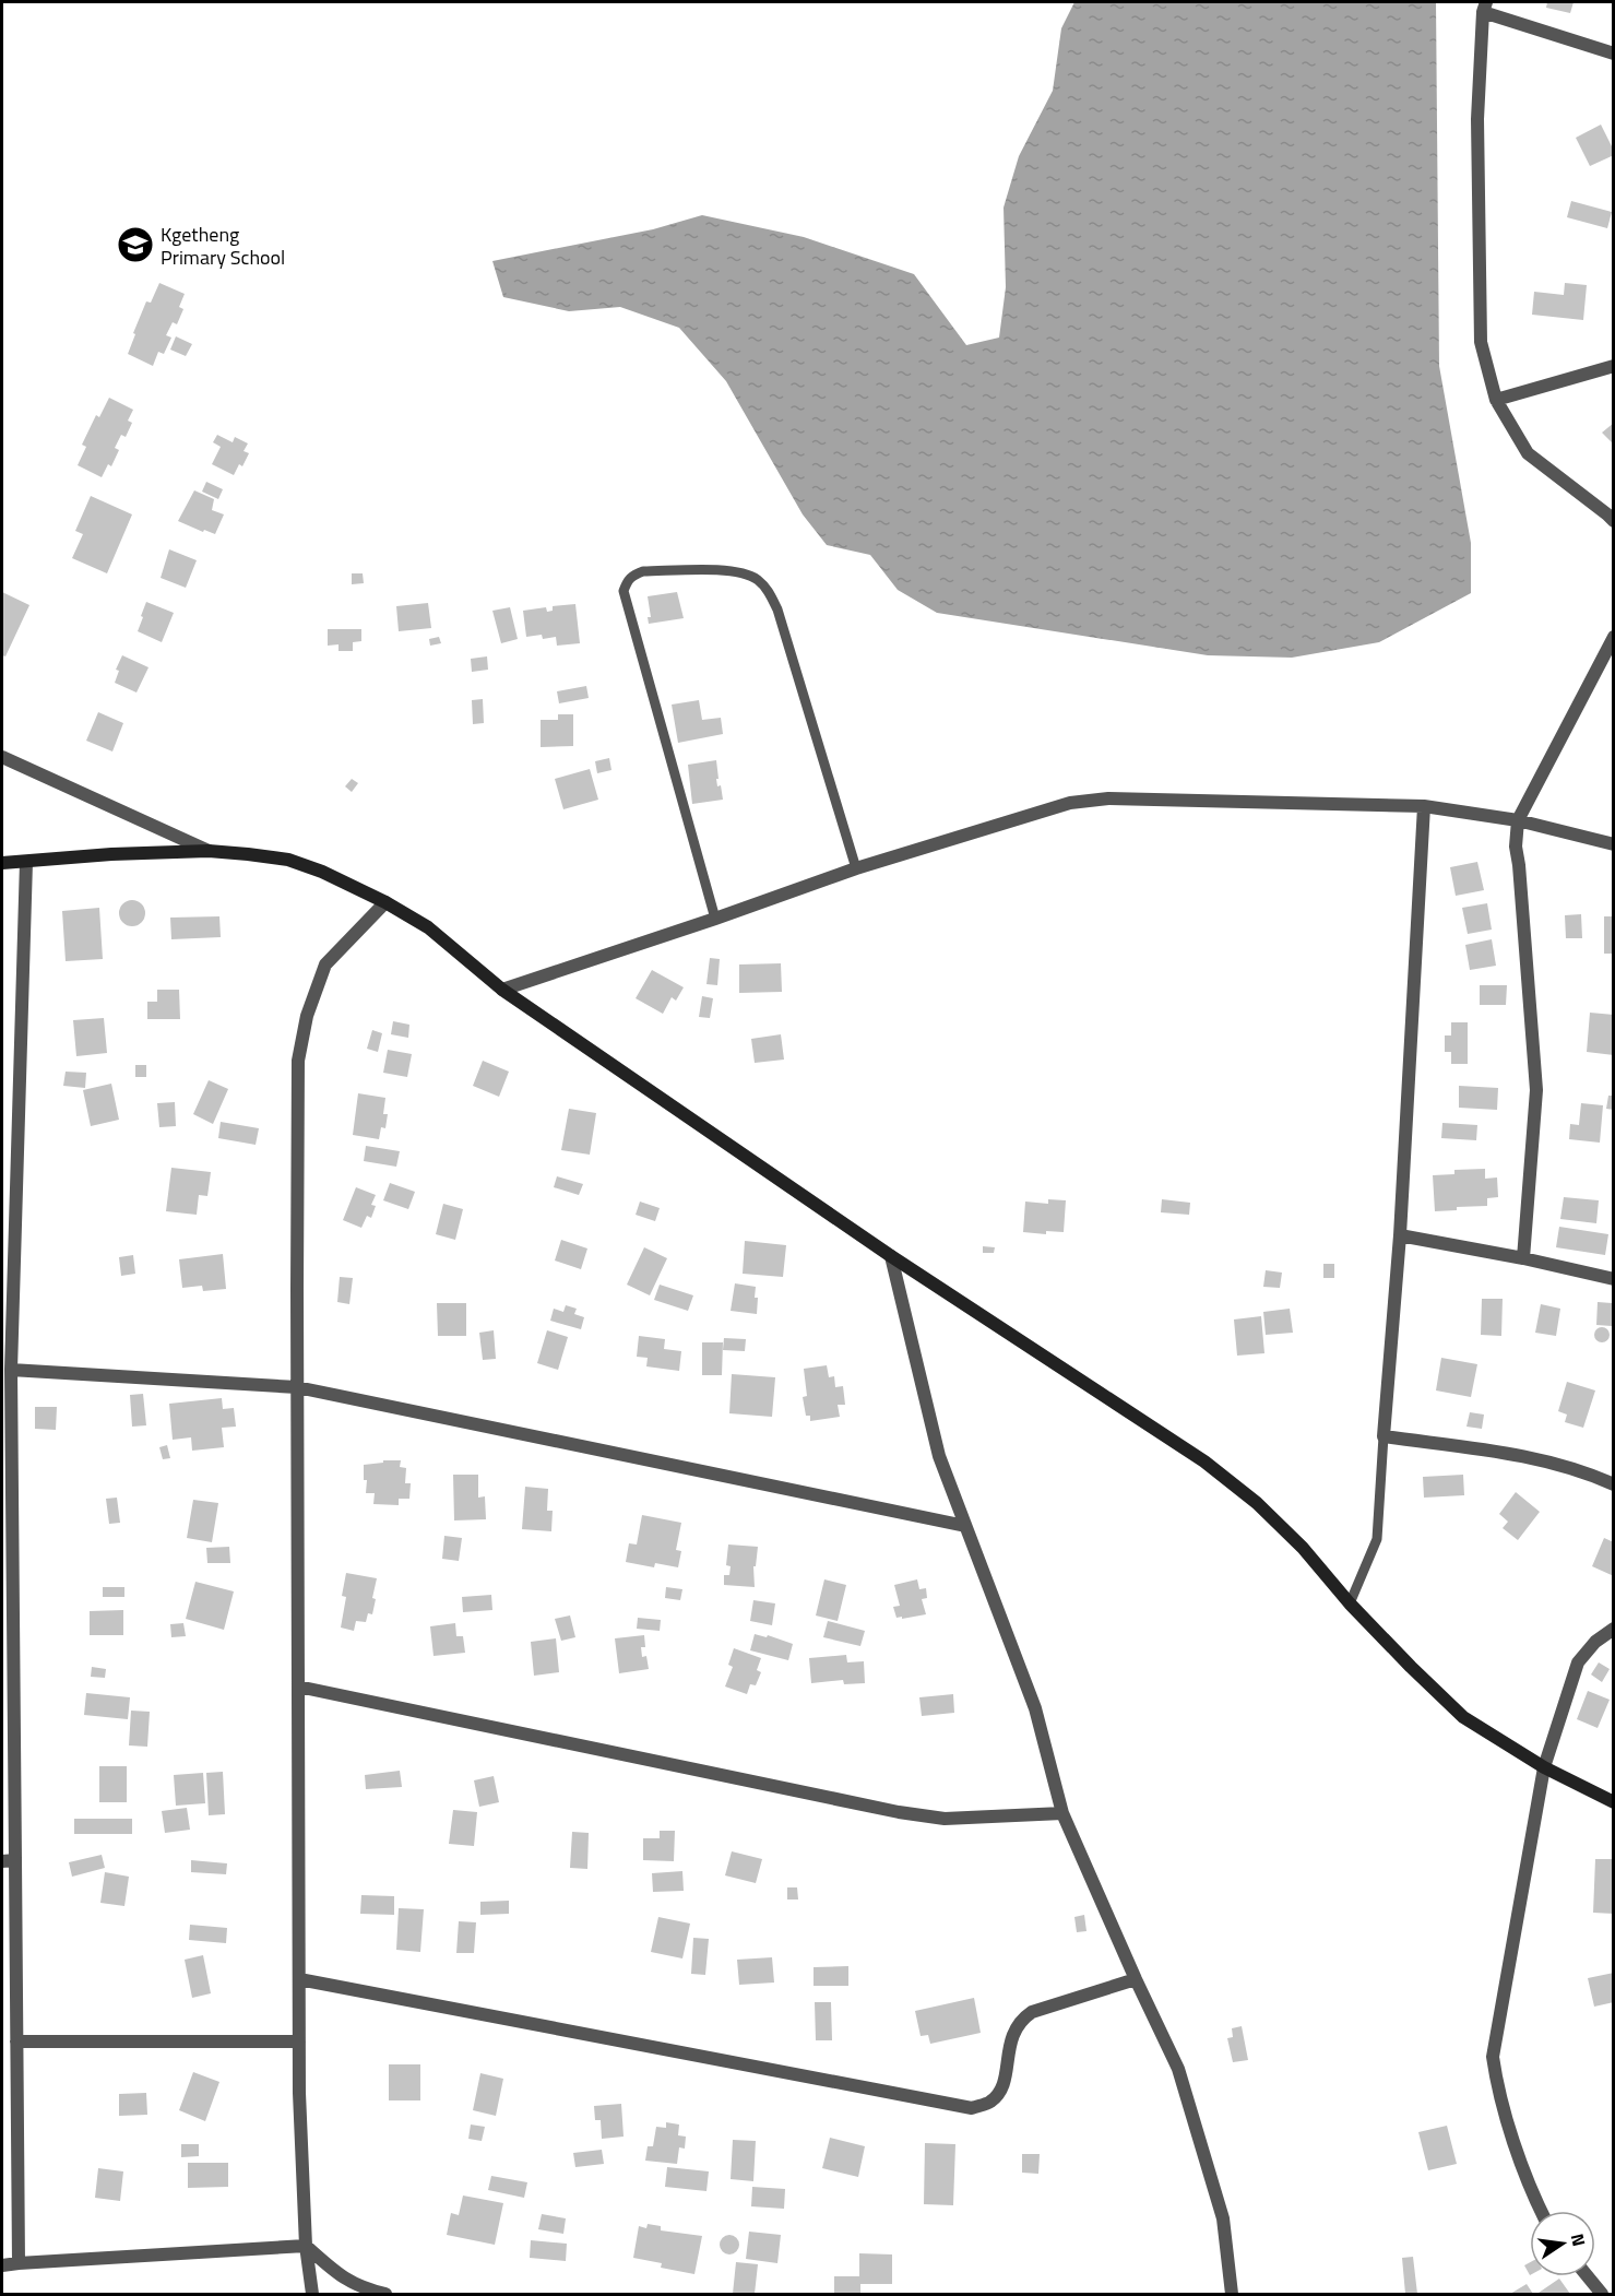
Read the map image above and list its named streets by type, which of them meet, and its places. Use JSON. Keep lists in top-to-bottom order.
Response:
{
  "places": {
    "school or university": ["Kgetheng Primary School"]
  },
  "north": "right"
}
